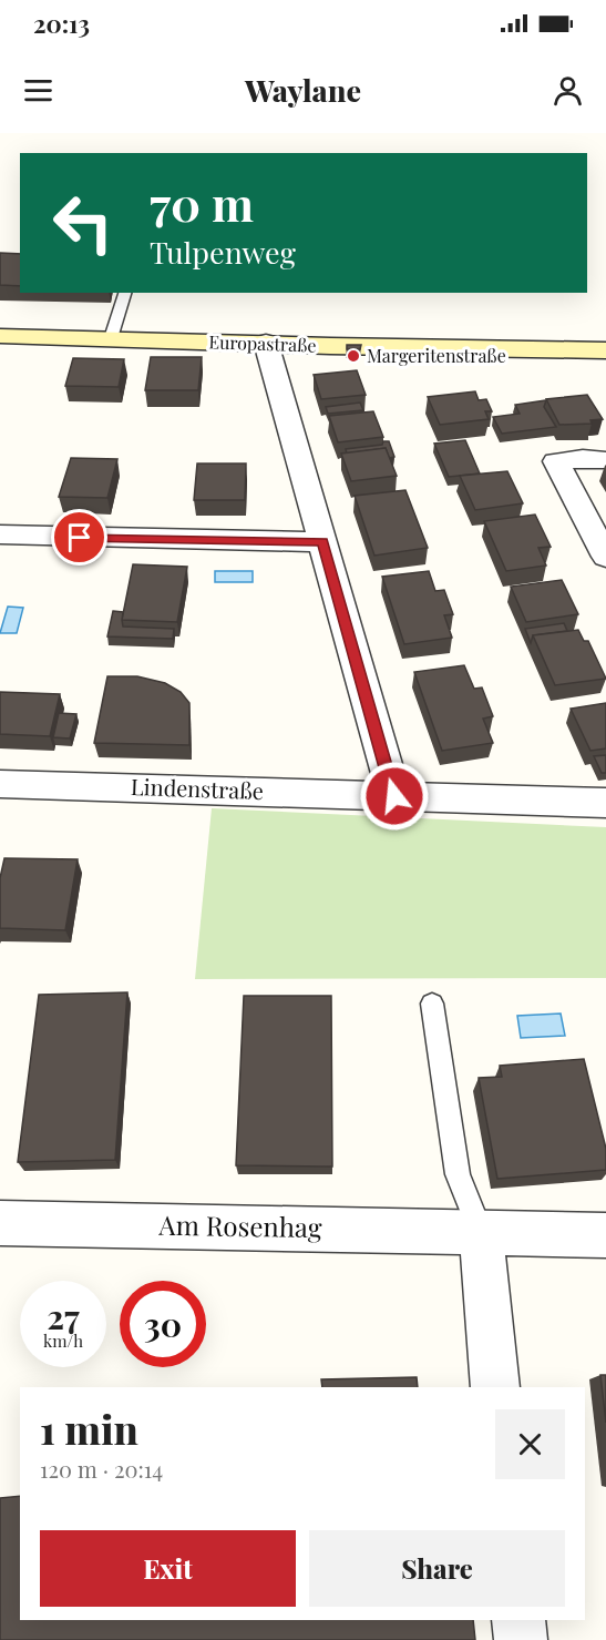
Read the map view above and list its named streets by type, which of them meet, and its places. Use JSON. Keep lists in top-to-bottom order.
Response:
{
  "streets": {
    "main road": ["Europastraße"],
    "street": ["Lindenstraße", "Am Rosenhag"]
  },
  "places": ["Margeritenstraße"],
  "page": {
    "status": "20:13",
    "header": "Waylane",
    "turn": ["70 m", "Tulpenweg"],
    "speed": "27 km/h",
    "limit": "30",
    "heading": ["1 min", "120 m · 20:14"],
    "buttons": ["Exit", "Share"]
  }
}
